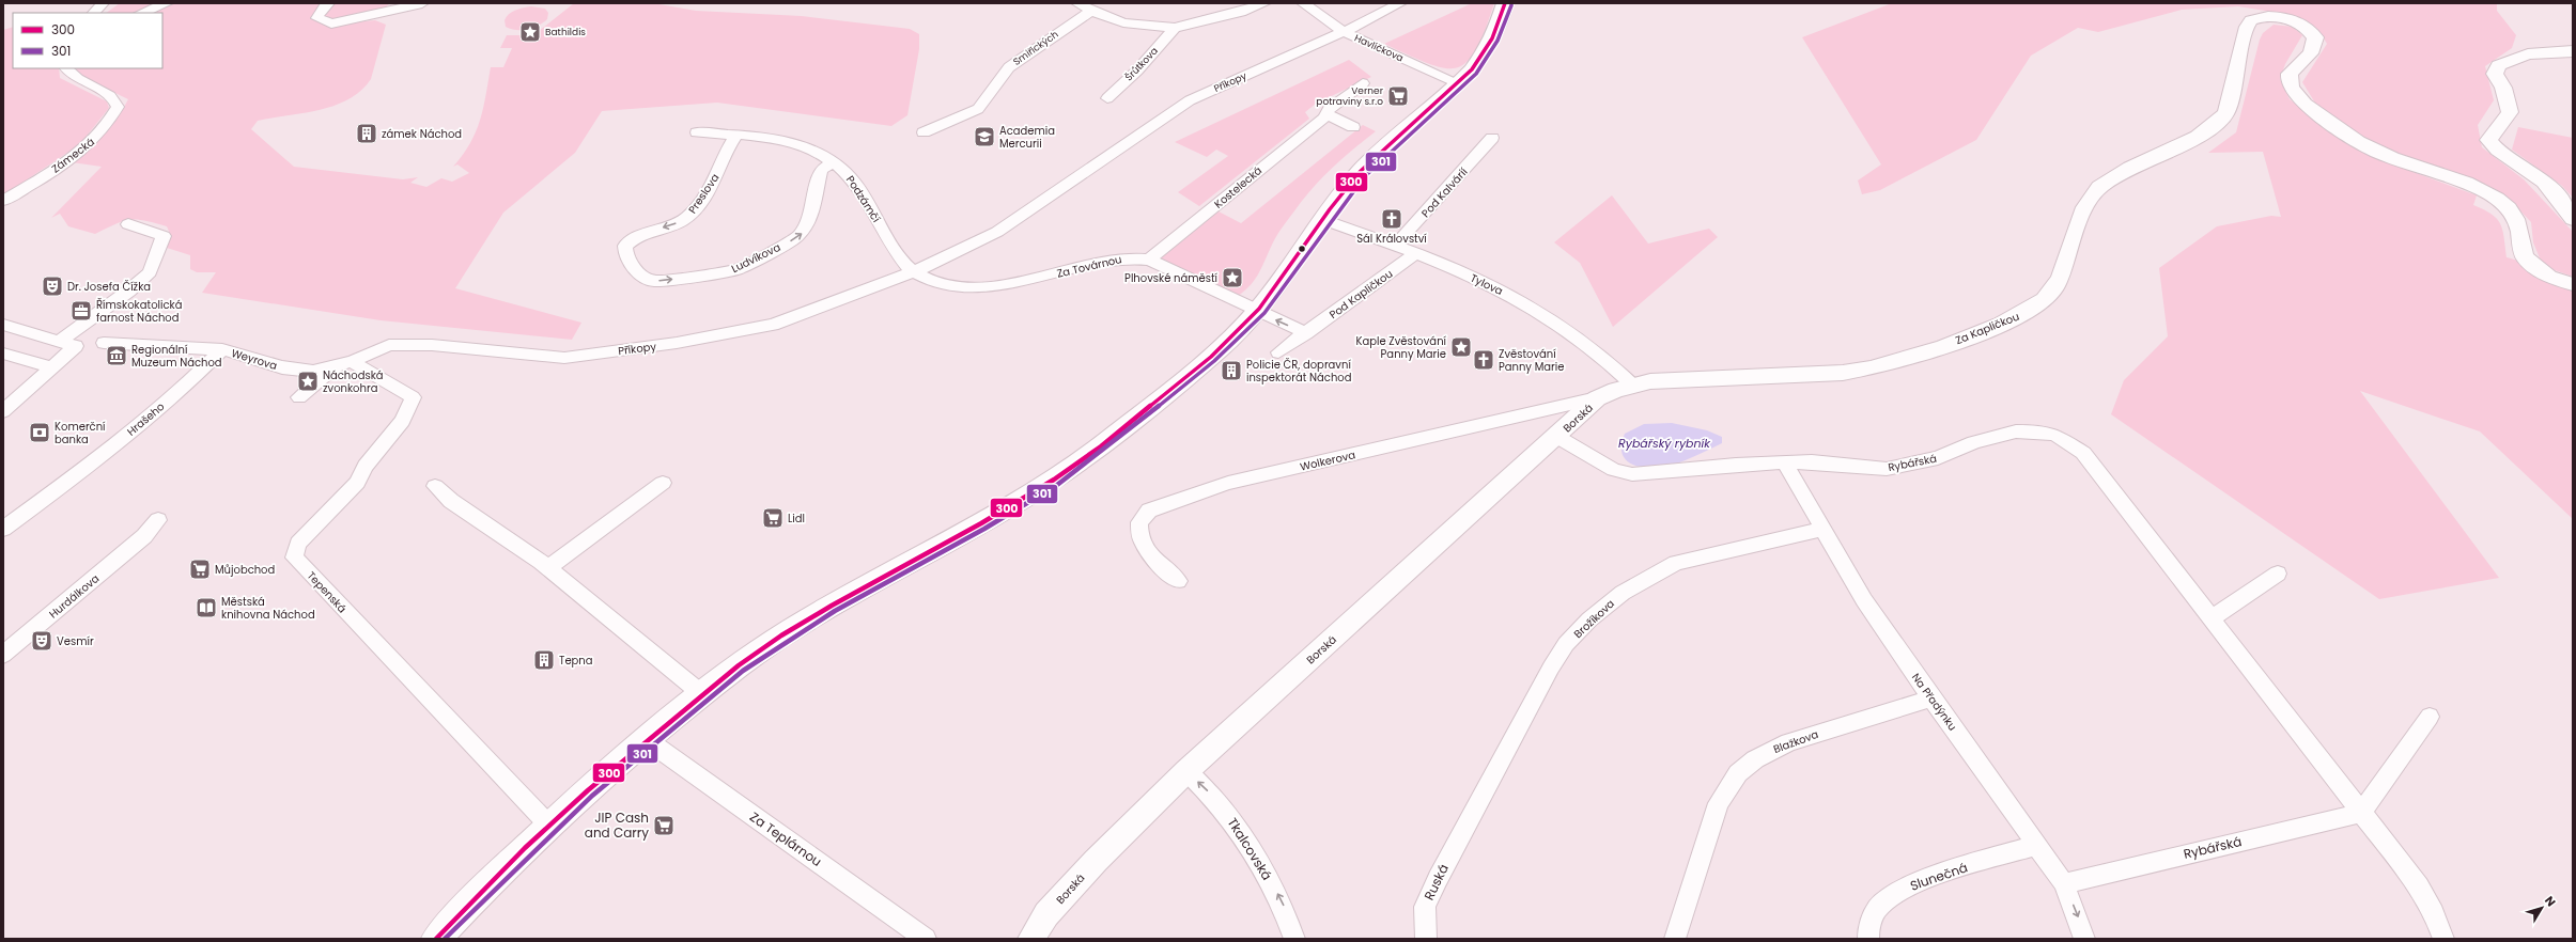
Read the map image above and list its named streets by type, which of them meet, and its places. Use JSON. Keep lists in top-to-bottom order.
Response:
{
  "streets": {
    "street": [
      "Smiřických",
      "Havlíčkova",
      "Šrůtkova",
      "Příkopy",
      "Zámecká",
      "Kostelecká",
      "Pod Kalvárií",
      "Preslova",
      "Podzámčí",
      "Ludvíkova",
      "Za Továrnou",
      "Tylova",
      "Pod Kapličkou",
      "Za Kapličkou",
      "Weyrova",
      "Borská",
      "Hrašeho",
      "Wolkerova",
      "Rybářská",
      "Tepenská",
      "Hurdálkova",
      "Brožíkova",
      "Na Přadýnku",
      "Blažkova",
      "Za Teplárnou",
      "Tkalcovská",
      "Slunečná",
      "Ruská"
    ]
  },
  "crossings": [
    ["Havlíčkova", "Příkopy"],
    ["Příkopy", "Podzámčí"],
    ["Příkopy", "Za Továrnou"],
    ["Příkopy", "Weyrova"],
    ["Příkopy", "Tepenská"],
    ["Kostelecká", "Za Továrnou"],
    ["Pod Kalvárií", "Tylova"],
    ["Preslova", "Podzámčí"],
    ["Preslova", "Ludvíkova"],
    ["Podzámčí", "Ludvíkova"],
    ["Podzámčí", "Za Továrnou"],
    ["Tylova", "Pod Kapličkou"],
    ["Tylova", "Za Kapličkou"],
    ["Tylova", "Borská"],
    ["Za Kapličkou", "Borská"],
    ["Weyrova", "Hrašeho"],
    ["Weyrova", "Tepenská"],
    ["Borská", "Wolkerova"],
    ["Borská", "Rybářská"],
    ["Borská", "Tkalcovská"],
    ["Rybářská", "Na Přadýnku"],
    ["Brožíkova", "Na Přadýnku"],
    ["Brožíkova", "Ruská"],
    ["Na Přadýnku", "Blažkova"],
    ["Na Přadýnku", "Slunečná"]
  ],
  "one_way": ["Preslova", "Ludvíkova", "Tkalcovská"],
  "water": ["Rybářský rybník"],
  "places": {
    "place": [
      "Bathildis",
      "Plhovské náměstí",
      "Kaple Zvěstování Panny Marie",
      "Náchodská zvonkohra"
    ],
    "supermarket": [
      "Verner potraviny s.r.o",
      "Lidl",
      "Můjobchod",
      "JIP Cash and Carry"
    ],
    "building": ["zámek Náchod", "Policie ČR, dopravní inspektorát Náchod", "Tepna"],
    "school or university": ["Academia Mercurii"],
    "church": ["Sál Království", "Zvěstování Panny Marie"],
    "theatre": ["Dr. Josefa Čížka", "Vesmír"],
    "office": ["Římskokatolická farnost Náchod"],
    "museum": ["Regionální Muzeum Náchod"],
    "bank": ["Komerční banka"],
    "library": ["Městská knihovna Náchod"]
  },
  "lines": ["transit line 300", "transit line 301"],
  "legend": ["300", "301"],
  "north": "top right"
}
